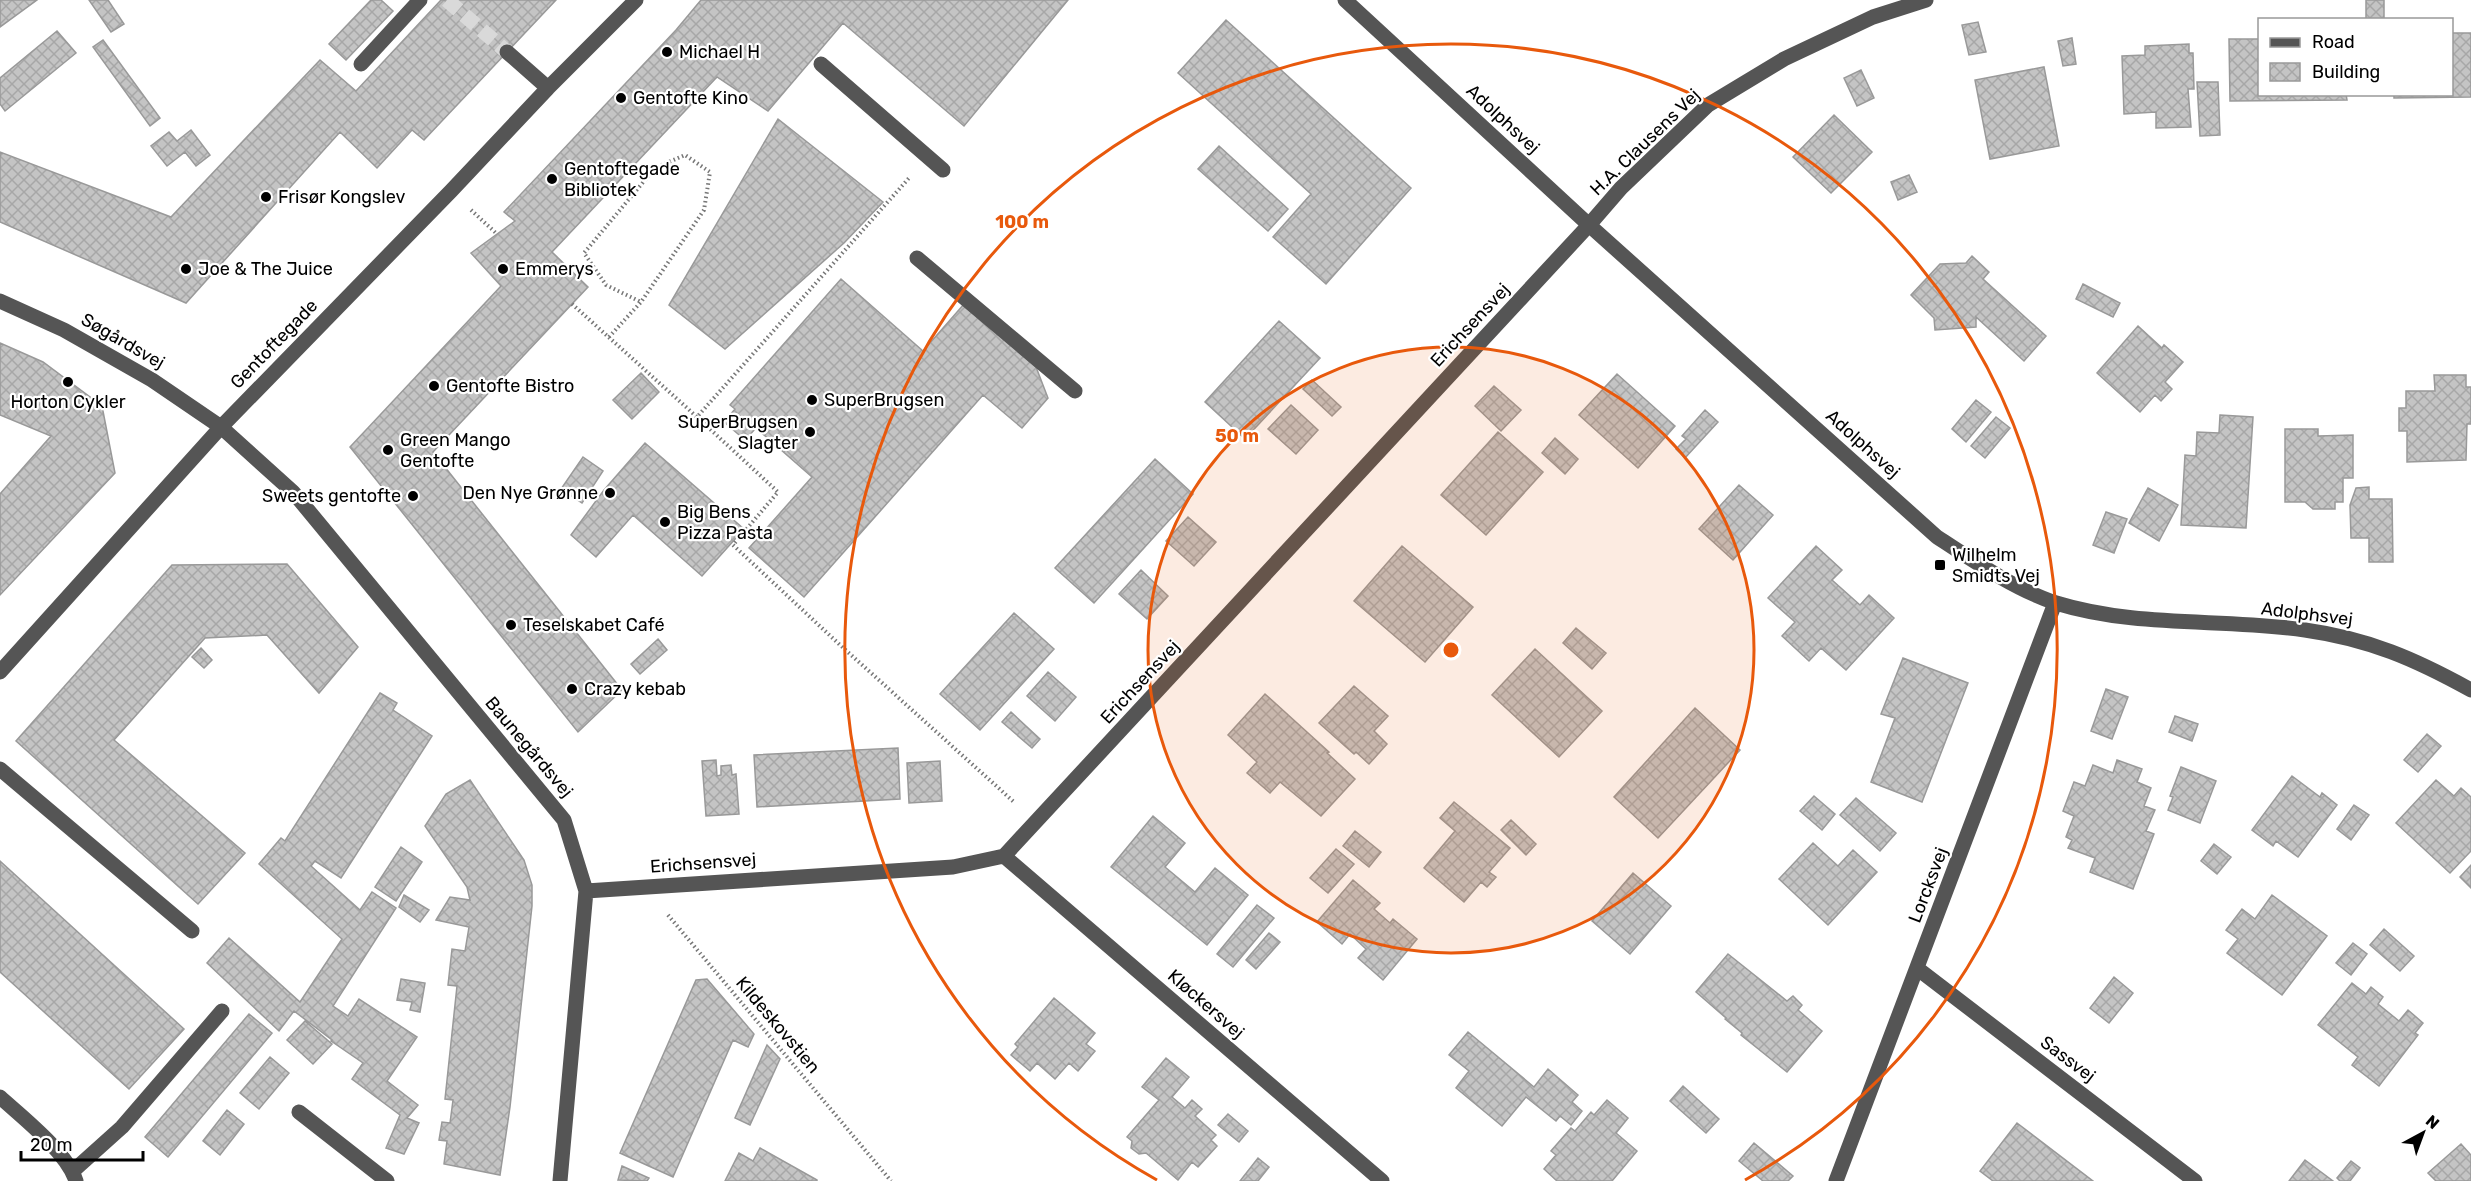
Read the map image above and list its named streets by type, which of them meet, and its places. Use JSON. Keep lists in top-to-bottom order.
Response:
{
  "streets": {
    "street": [
      "Adolphsvej",
      "H.A. Clausens Vej",
      "Erichsensvej",
      "Søgårdsvej",
      "Gentoftegade",
      "Baunegårdsvej",
      "Lorcksvej",
      "Kløckersvej",
      "Sassvej"
    ],
    "path": ["Kildeskovstien"]
  },
  "crossings": [
    ["Adolphsvej", "H.A. Clausens Vej"],
    ["Adolphsvej", "Erichsensvej"],
    ["Adolphsvej", "Lorcksvej"],
    ["H.A. Clausens Vej", "Erichsensvej"],
    ["Erichsensvej", "Baunegårdsvej"],
    ["Erichsensvej", "Kløckersvej"],
    ["Erichsensvej", "Kildeskovstien"],
    ["Søgårdsvej", "Gentoftegade"],
    ["Søgårdsvej", "Baunegårdsvej"],
    ["Gentoftegade", "Baunegårdsvej"],
    ["Lorcksvej", "Sassvej"]
  ],
  "places": {
    "other": [
      "Michael H",
      "Gentofte Kino",
      "Gentoftegade Bibliotek",
      "Frisør Kongslev",
      "Joe & The Juice",
      "Emmerys",
      "Horton Cykler",
      "Gentofte Bistro",
      "SuperBrugsen",
      "SuperBrugsen Slagter",
      "Green Mango Gentofte",
      "Den Nye Grønne",
      "Sweets gentofte",
      "Big Bens Pizza Pasta",
      "Teselskabet Café",
      "Crazy kebab"
    ],
    "transit": ["Wilhelm Smidts Vej"]
  },
  "legend": ["Road", "Building"],
  "scale_bar": "20 m",
  "north": "top right",
  "rings": ["100 m", "50 m"]
}
